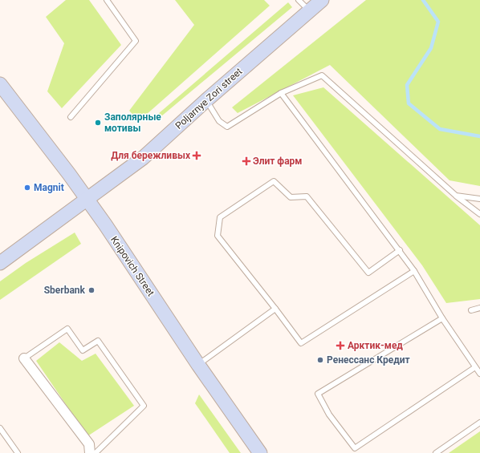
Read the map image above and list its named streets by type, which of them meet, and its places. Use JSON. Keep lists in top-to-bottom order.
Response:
{
  "streets": {
    "main road": ["Poljarnye Zori street", "Knipovich Street"]
  },
  "crossings": [
    ["Poljarnye Zori street", "Knipovich Street"]
  ],
  "places": {
    "other": [
      "Заполярные мотивы",
      "Magnit",
      "Sberbank",
      "Ренессанс Кредит"
    ],
    "health": ["Для бережливых", "Элит фарм", "Арктик-мед"]
  }
}
